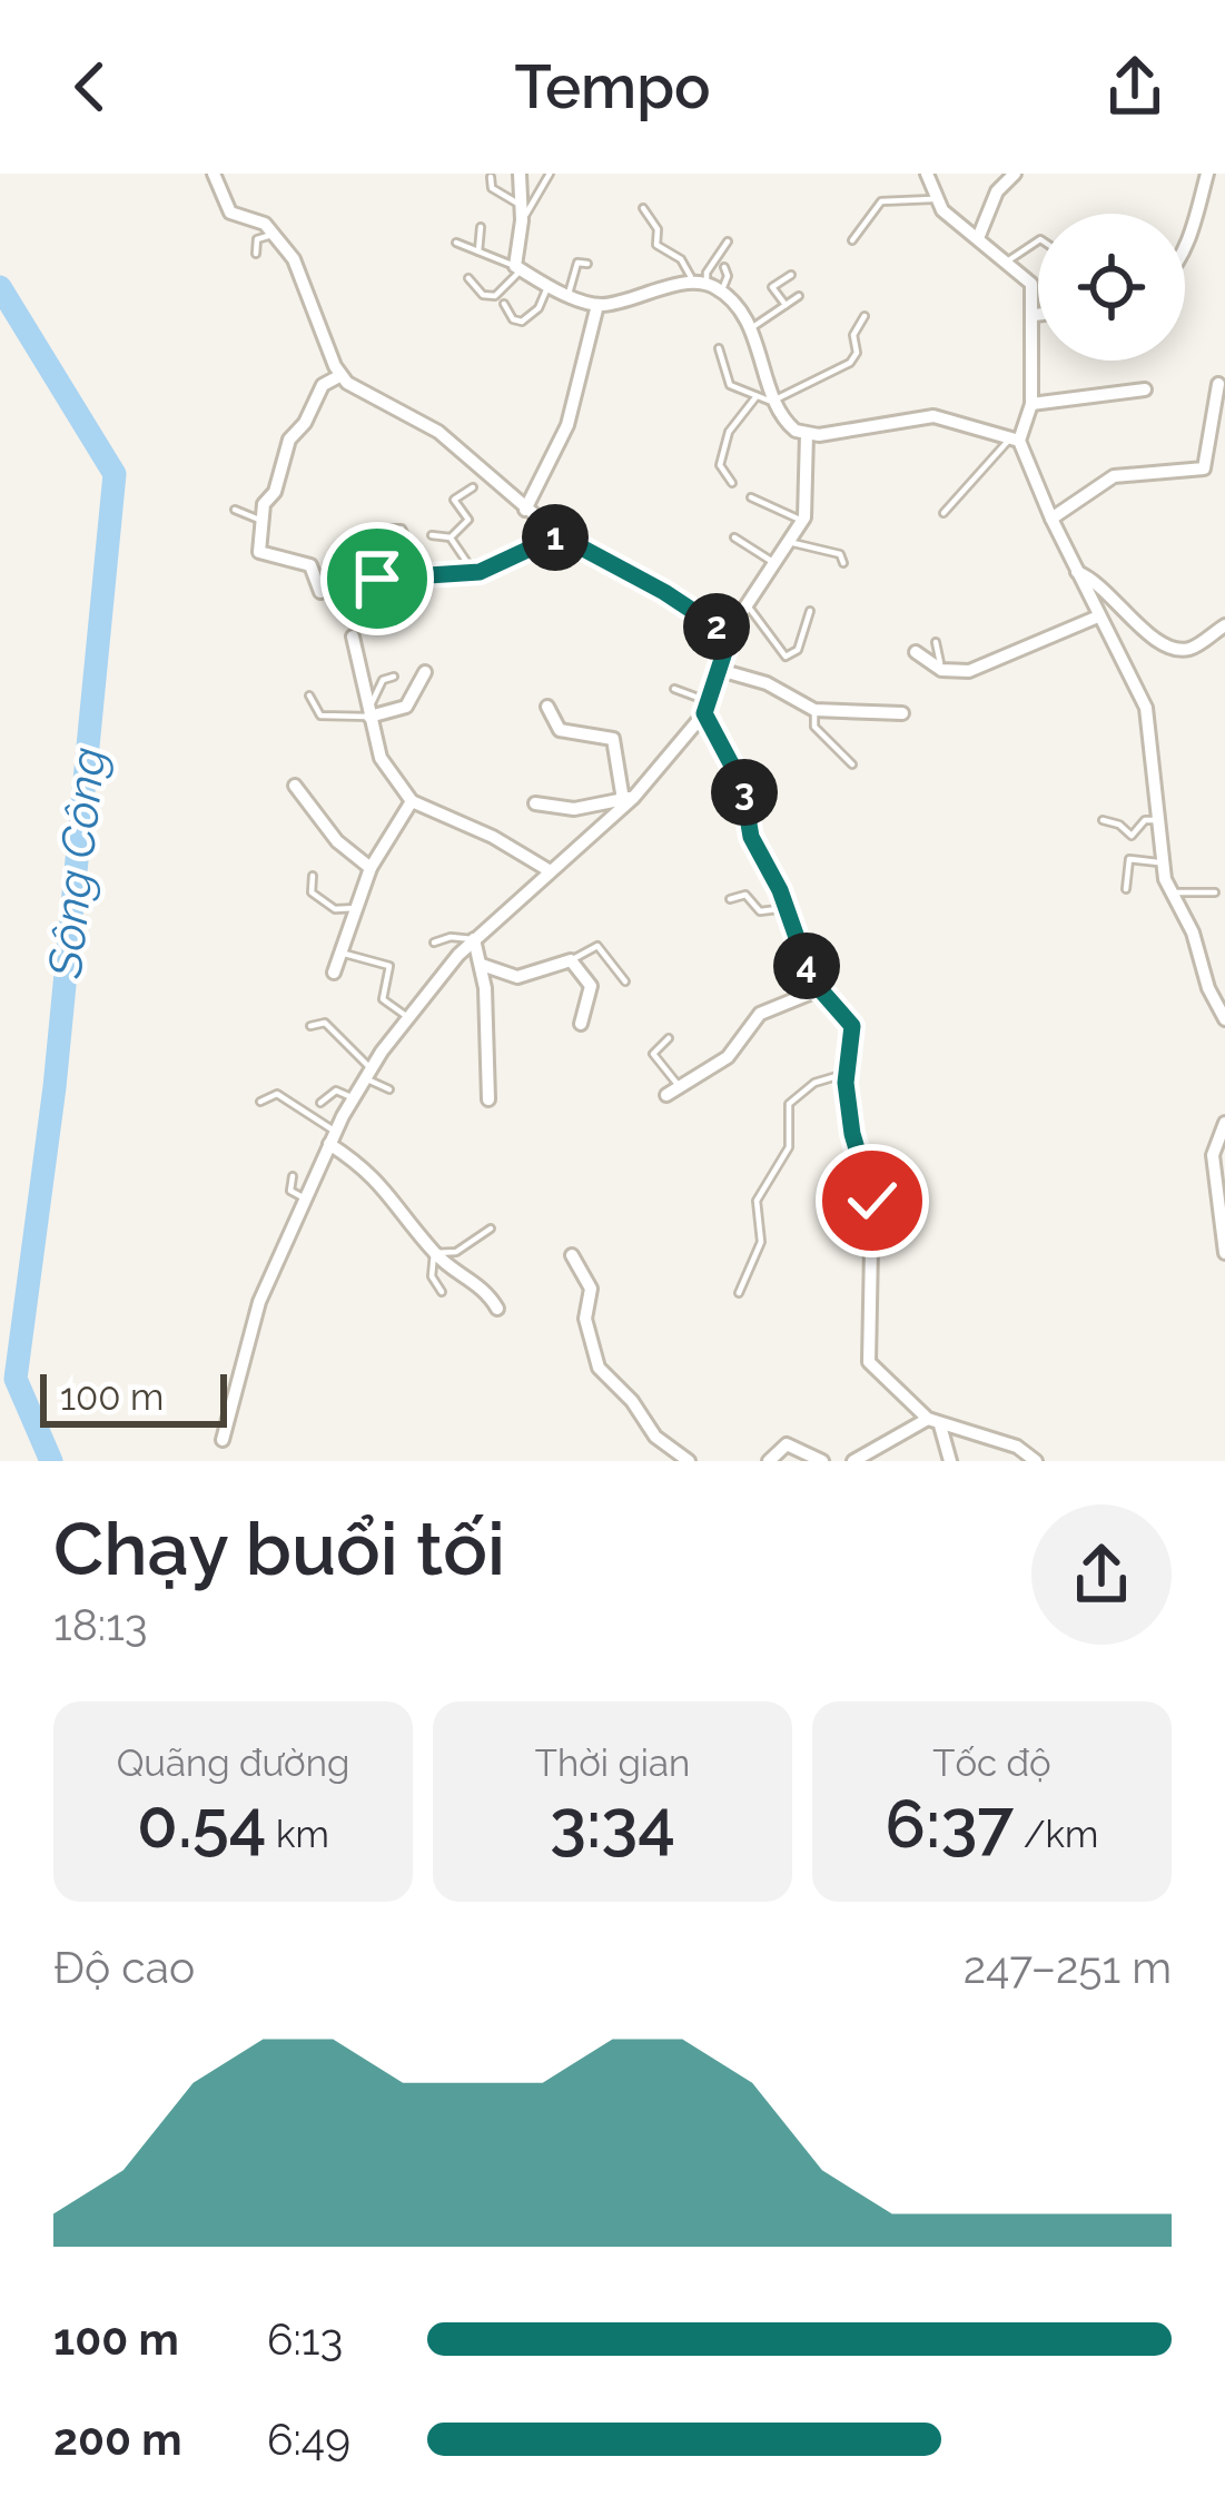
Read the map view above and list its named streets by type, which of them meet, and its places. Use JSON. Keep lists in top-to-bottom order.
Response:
{
  "water": ["Sông Công"],
  "scale_bar": "100 m",
  "page": {
    "header": "Tempo",
    "pins": [
      "1",
      "2",
      "3",
      "4"
    ],
    "scale": "100 m",
    "heading": ["Chạy buổi tối", "18:13"],
    "stats": [
      ["Quãng đường", "0.54 km"],
      ["Thời gian", "3:34"],
      ["Tốc độ", "6:37 /km"]
    ],
    "chart": ["Độ cao", "247–251 m"],
    "list": [
      {
        "name": "100 m",
        "note": "6:13"
      },
      {
        "name": "200 m",
        "note": "6:49"
      }
    ]
  }
}
